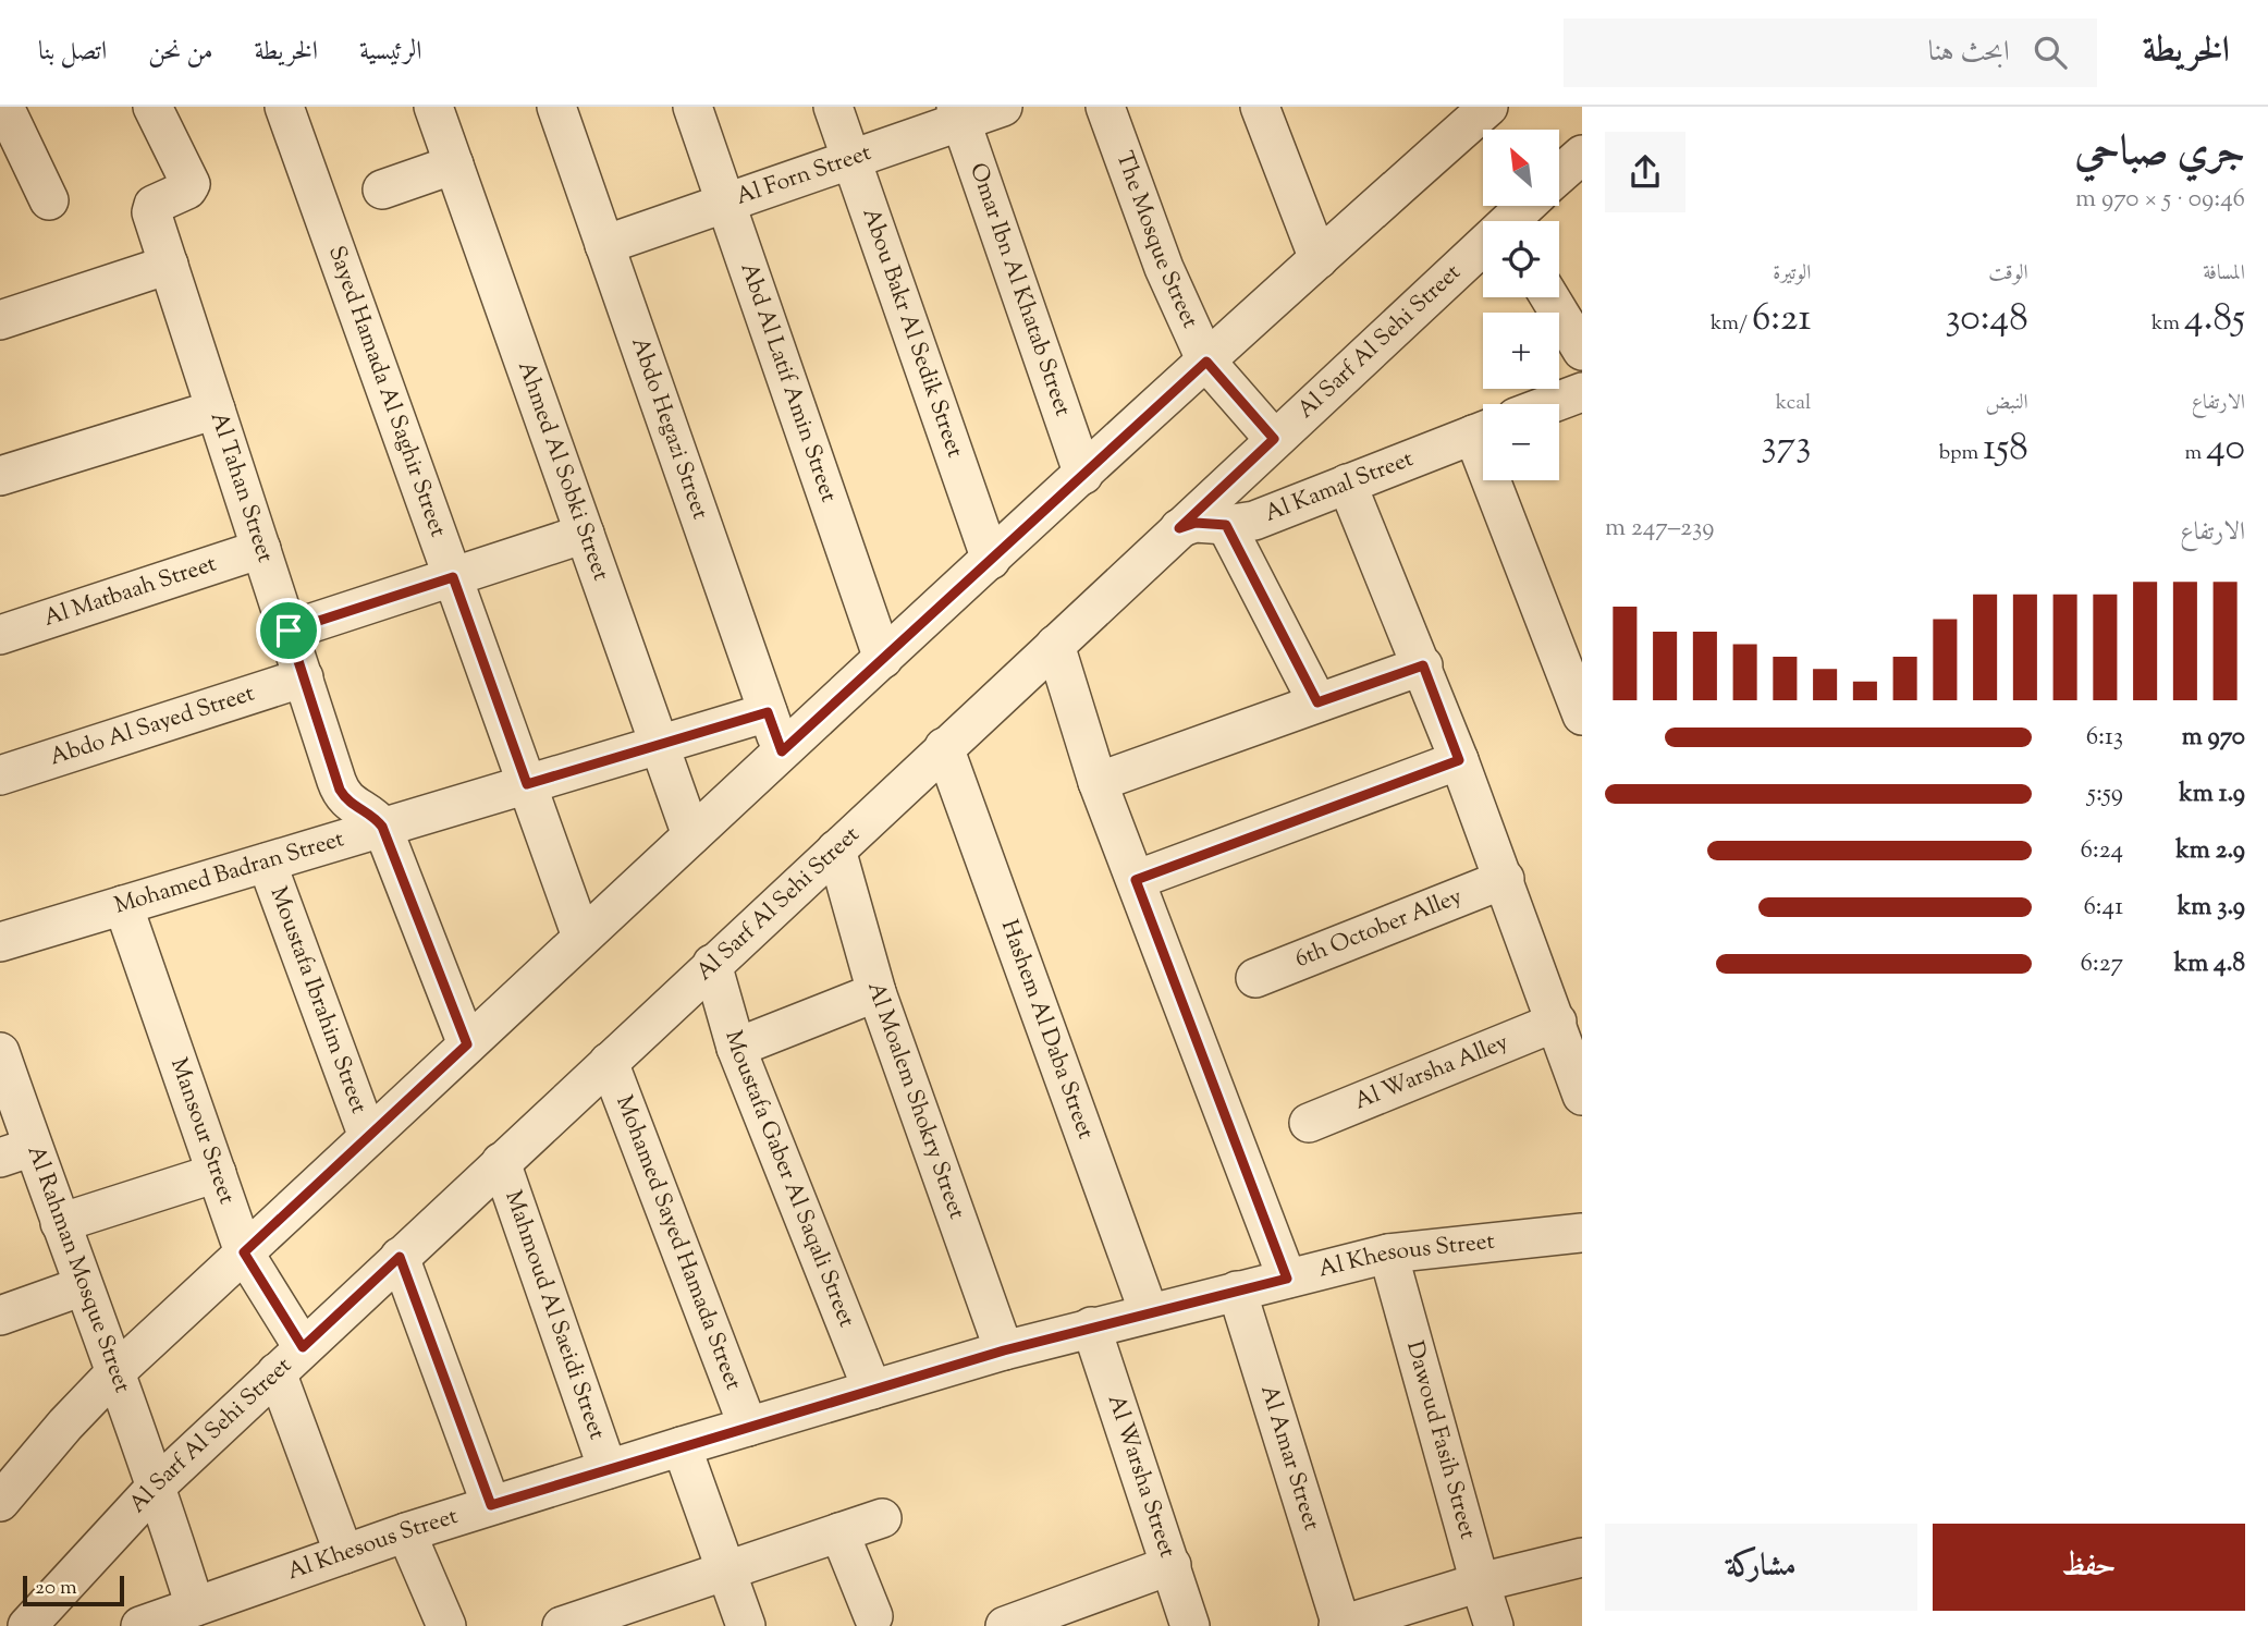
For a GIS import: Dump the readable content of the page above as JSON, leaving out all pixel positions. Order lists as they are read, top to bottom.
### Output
{
  "streets": {
    "street": [
      "Al Forn Street",
      "The Mosque Street",
      "Omar Ibn Al Khatab Street",
      "Abou Bakr Al Sedik Street",
      "Al Sarf Al Sehi Street",
      "Abd Al Latif Amin Street",
      "Sayed Hamada Al Saghir Street",
      "Abdo Hegazi Street",
      "Ahmed Al Sobki Street",
      "Al Tahan Street",
      "Al Kamal Street",
      "Al Matbaah Street",
      "Abdo Al Sayed Street",
      "Mohamed Badran Street",
      "6th October Alley",
      "Moustafa Ibrahim Street",
      "Hashem Al Daba Street",
      "Al Warsha Alley",
      "Al Moalem Shokry Street",
      "Mansour Street",
      "Moustafa Gaber Al Saqali Street",
      "Mohamed Sayed Hamada Street",
      "Al Khesous Street",
      "Al Rahman Mosque Street",
      "Mahmoud Al Saeidi Street",
      "Dawoud Fasih Street",
      "Al Amar Street",
      "Al Warsha Street"
    ]
  },
  "crossings": [
    ["Al Forn Street", "Omar Ibn Al Khatab Street"],
    ["Al Forn Street", "Abou Bakr Al Sedik Street"],
    ["Al Forn Street", "Abd Al Latif Amin Street"],
    ["Al Forn Street", "Abdo Hegazi Street"],
    ["The Mosque Street", "Al Sarf Al Sehi Street"],
    ["Al Sarf Al Sehi Street", "Al Kamal Street"],
    ["Al Sarf Al Sehi Street", "Hashem Al Daba Street"],
    ["Al Sarf Al Sehi Street", "Al Moalem Shokry Street"],
    ["Al Sarf Al Sehi Street", "Mansour Street"],
    ["Al Sarf Al Sehi Street", "Moustafa Gaber Al Saqali Street"],
    ["Al Sarf Al Sehi Street", "Mohamed Sayed Hamada Street"],
    ["Al Sarf Al Sehi Street", "Al Rahman Mosque Street"],
    ["Al Sarf Al Sehi Street", "Mahmoud Al Saeidi Street"],
    ["Sayed Hamada Al Saghir Street", "Mohamed Badran Street"],
    ["Abdo Hegazi Street", "Mohamed Badran Street"],
    ["Ahmed Al Sobki Street", "Mohamed Badran Street"],
    ["Al Tahan Street", "Al Matbaah Street"],
    ["Al Tahan Street", "Abdo Al Sayed Street"],
    ["Al Tahan Street", "Mohamed Badran Street"],
    ["Mohamed Badran Street", "Moustafa Ibrahim Street"],
    ["Mohamed Badran Street", "Mansour Street"],
    ["Hashem Al Daba Street", "Al Khesous Street"],
    ["Al Moalem Shokry Street", "Al Khesous Street"],
    ["Mansour Street", "Al Khesous Street"],
    ["Moustafa Gaber Al Saqali Street", "Al Khesous Street"],
    ["Mohamed Sayed Hamada Street", "Al Khesous Street"],
    ["Al Khesous Street", "Al Rahman Mosque Street"],
    ["Al Khesous Street", "Mahmoud Al Saeidi Street"],
    ["Al Khesous Street", "Dawoud Fasih Street"],
    ["Al Khesous Street", "Al Amar Street"],
    ["Al Khesous Street", "Al Warsha Street"]
  ],
  "scale_bar": "20 m",
  "north": "top left",
  "page": {
    "header": "الخريطة",
    "search": "ابحث هنا",
    "nav": [
      "الرئيسية",
      "الخريطة",
      "من نحن",
      "اتصل بنا"
    ],
    "heading": ["جري صباحي", "09:46 · 5 × 970 m"],
    "map_buttons": ["+", "−"],
    "stats": [
      ["المسافة", "4.85 km"],
      ["الوقت", "30:48"],
      ["الوتيرة", "6:21 /km"],
      ["الارتفاع", "40 m"],
      ["النبض", "158 bpm"],
      ["kcal", "373"]
    ],
    "chart": ["الارتفاع", "239–247 m"],
    "list": [
      {
        "name": "970 m",
        "note": "6:13"
      },
      {
        "name": "1.9 km",
        "note": "5:59"
      },
      {
        "name": "2.9 km",
        "note": "6:24"
      },
      {
        "name": "3.9 km",
        "note": "6:41"
      },
      {
        "name": "4.8 km",
        "note": "6:27"
      }
    ],
    "buttons": ["حفظ", "مشاركة"],
    "scale": "20 m"
  }
}
